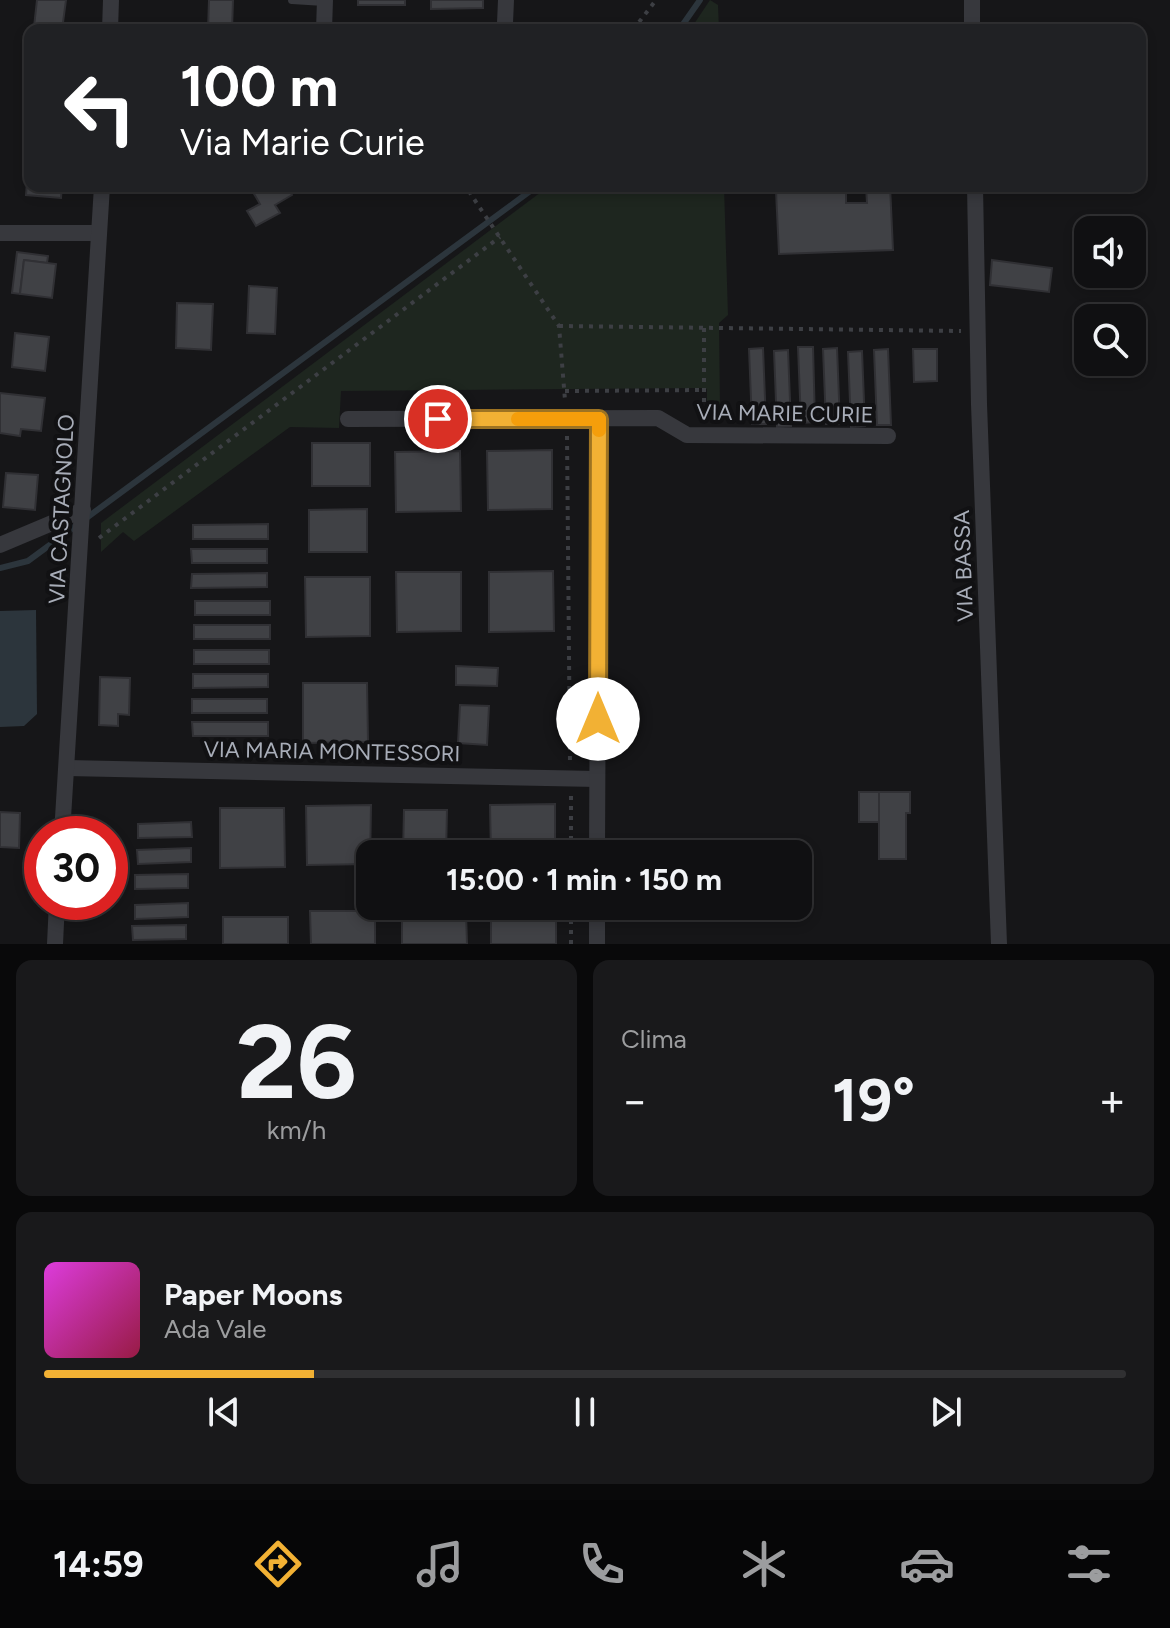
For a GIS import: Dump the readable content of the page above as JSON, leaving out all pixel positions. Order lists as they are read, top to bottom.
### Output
{
  "streets": {
    "street": [
      "VIA MARIE CURIE",
      "VIA CASTAGNOLO",
      "VIA BASSA",
      "VIA MARIA MONTESSORI"
    ]
  },
  "crossings": [
    ["VIA CASTAGNOLO", "VIA MARIA MONTESSORI"]
  ],
  "page": {
    "turn": ["100 m", "Via Marie Curie"],
    "limit": "30",
    "trip": "15:00 · 1 min · 150 m",
    "tile": [
      ["26", "km/h"],
      "Clima"
    ],
    "heat": ["−", "19°", "+"],
    "song": ["Paper Moons", "Ada Vale"],
    "tabs": "14:59"
  }
}
